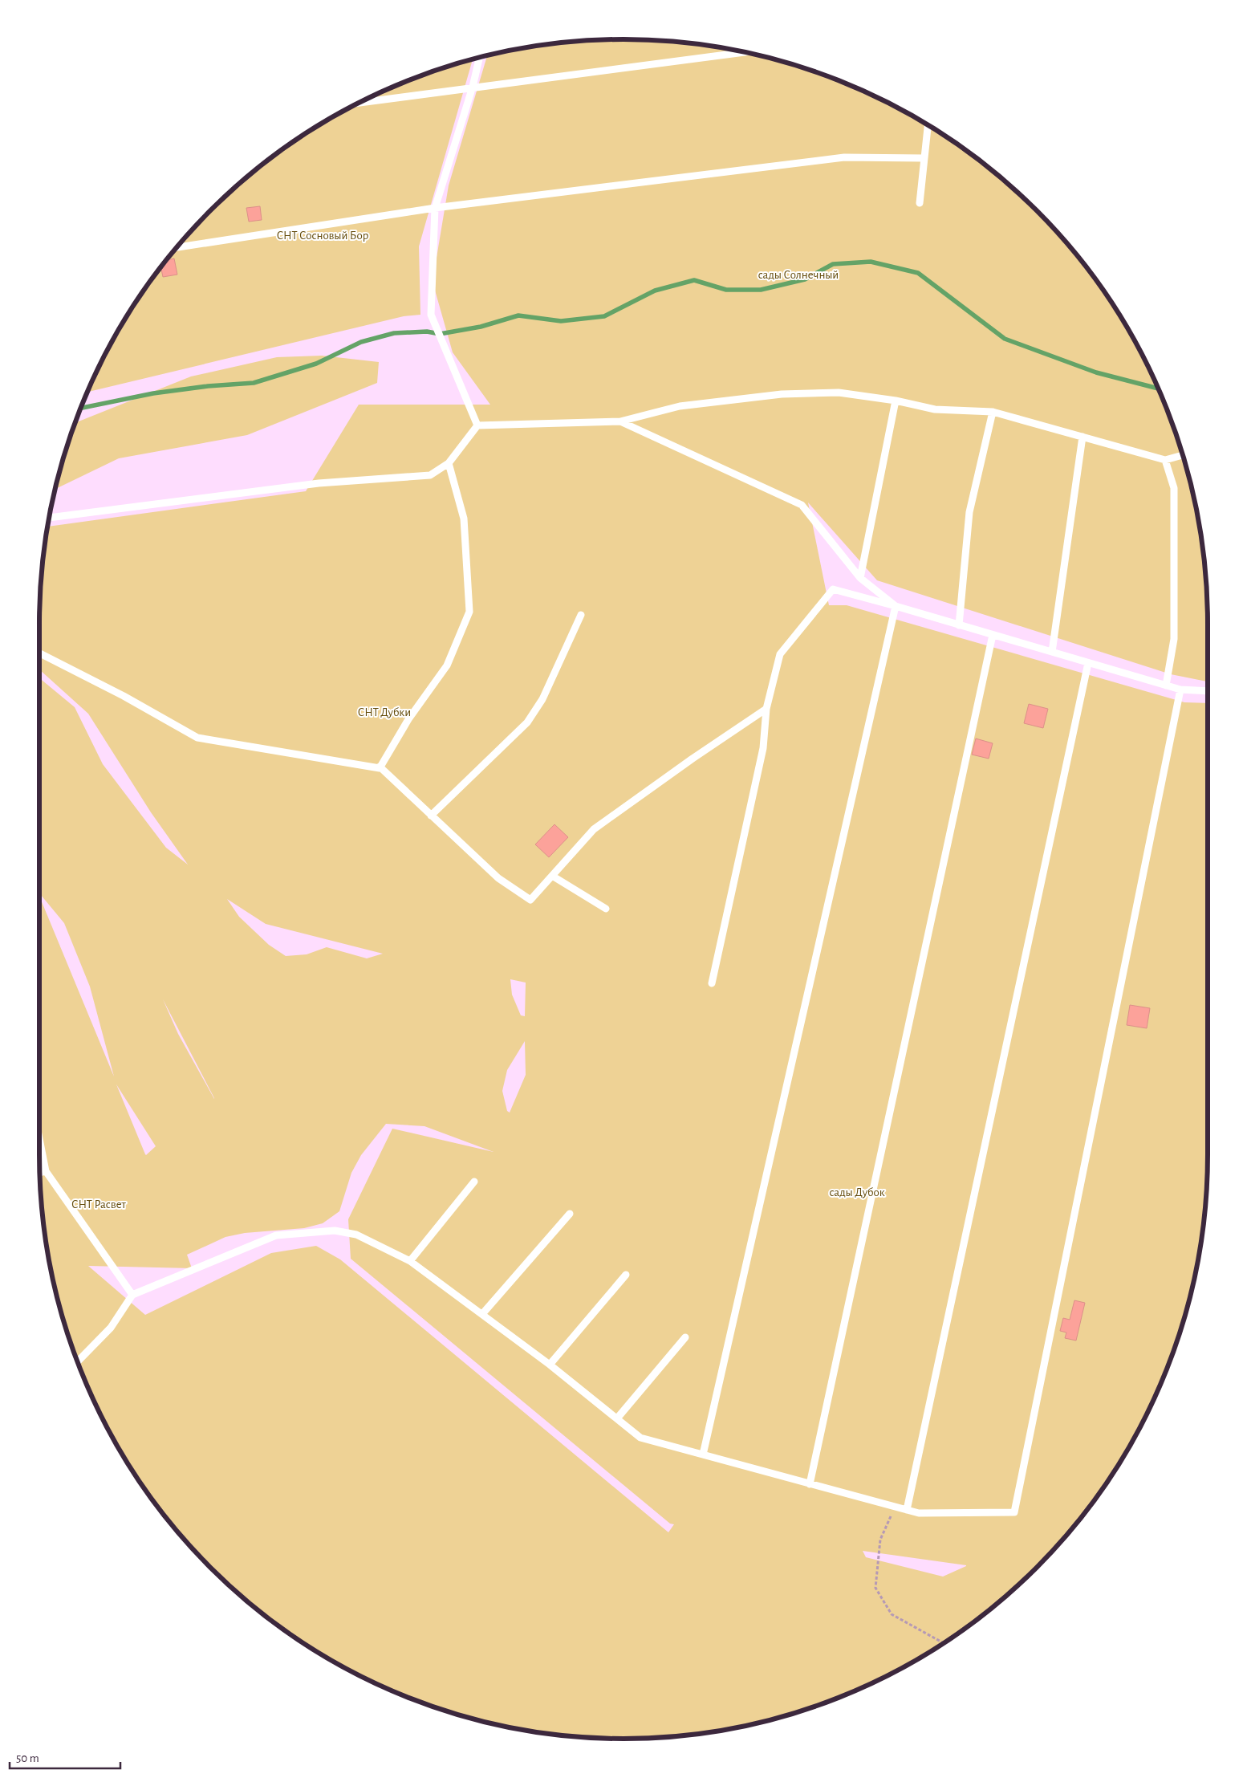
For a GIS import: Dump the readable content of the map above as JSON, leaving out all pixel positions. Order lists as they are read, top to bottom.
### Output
{
  "parks": [
    "СНТ Сосновый Бор",
    "сады Солнечный",
    "СНТ Дубки",
    "сады Дубок",
    "СНТ Расвет"
  ],
  "scale_bar": "50 m"
}
